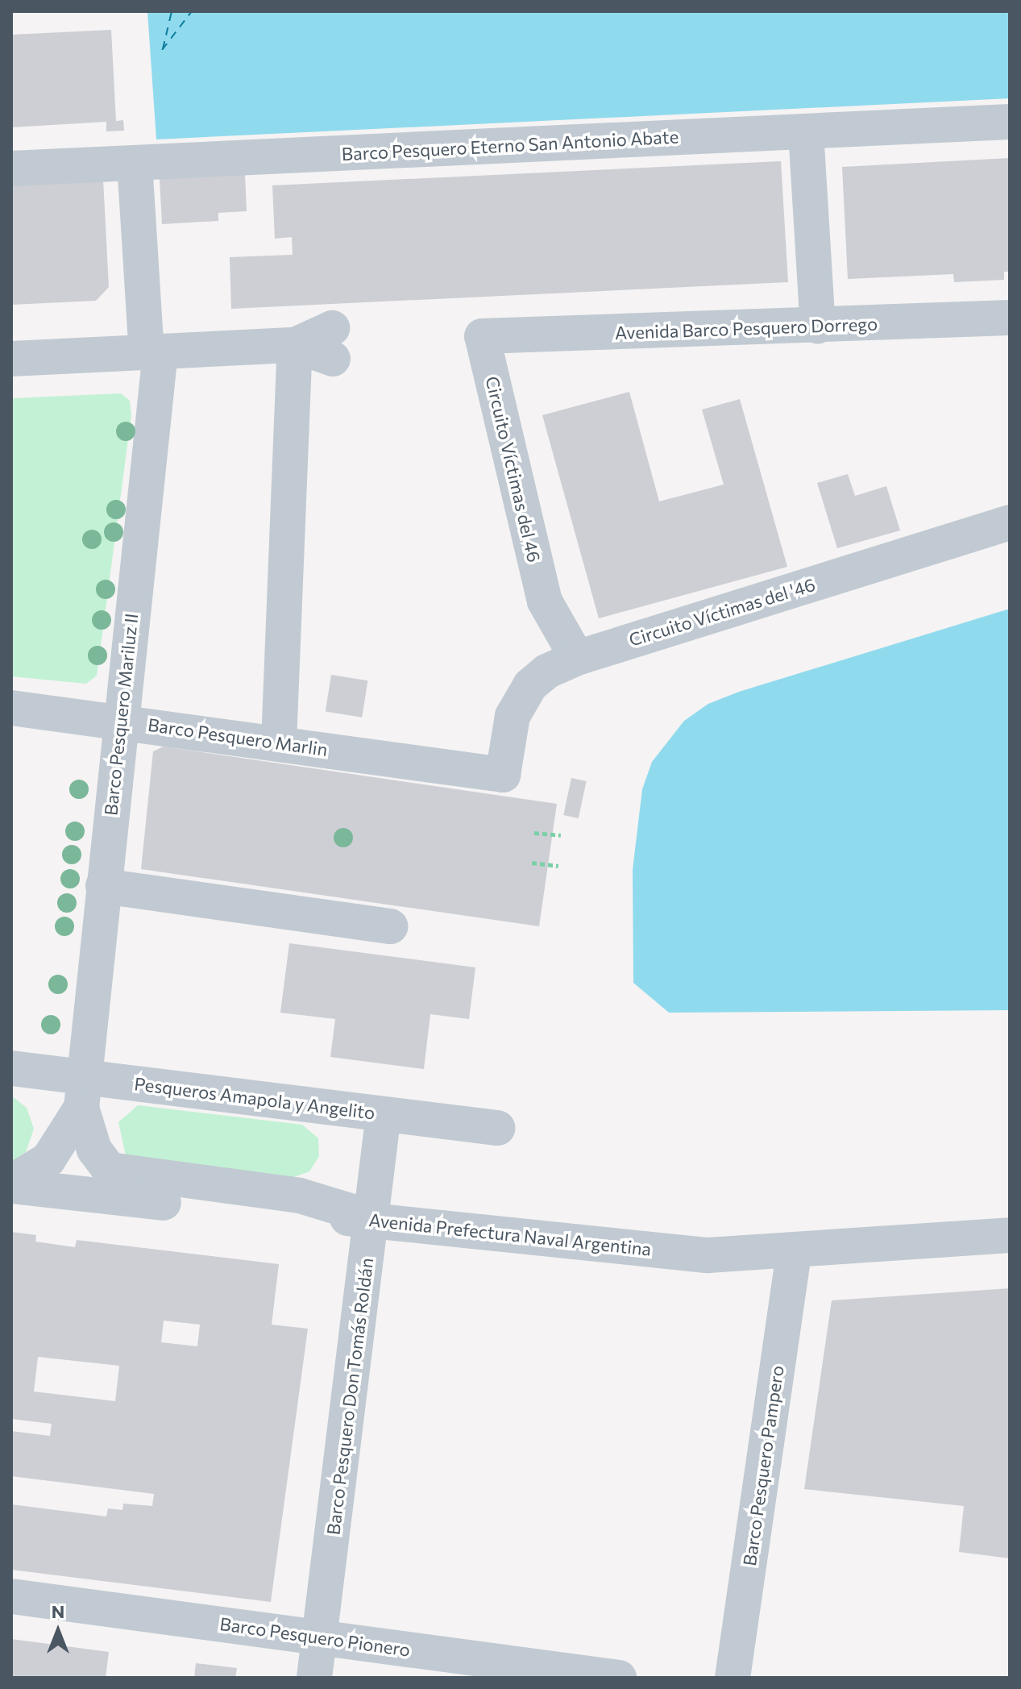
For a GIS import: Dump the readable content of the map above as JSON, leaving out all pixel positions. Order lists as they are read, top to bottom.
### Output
{
  "streets": {
    "street": [
      "Barco Pesquero Eterno San Antonio Abate",
      "Avenida Barco Pesquero Dorrego",
      "Circuito Víctimas del 46",
      "Circuito Víctimas del '46",
      "Barco Pesquero Mariluz II",
      "Barco Pesquero Marlin",
      "Pesqueros Amapola y Angelito",
      "Avenida Prefectura Naval Argentina",
      "Barco Pesquero Don Tomás Roldán",
      "Barco Pesquero Pampero",
      "Barco Pesquero Pionero"
    ]
  },
  "crossings": [
    ["Barco Pesquero Eterno San Antonio Abate", "Barco Pesquero Mariluz II"],
    ["Avenida Barco Pesquero Dorrego", "Circuito Víctimas del 46"],
    ["Circuito Víctimas del 46", "Circuito Víctimas del '46"],
    ["Circuito Víctimas del '46", "Barco Pesquero Marlin"],
    ["Barco Pesquero Mariluz II", "Barco Pesquero Marlin"],
    ["Barco Pesquero Mariluz II", "Pesqueros Amapola y Angelito"],
    ["Pesqueros Amapola y Angelito", "Barco Pesquero Don Tomás Roldán"],
    ["Avenida Prefectura Naval Argentina", "Barco Pesquero Don Tomás Roldán"],
    ["Avenida Prefectura Naval Argentina", "Barco Pesquero Pampero"],
    ["Barco Pesquero Don Tomás Roldán", "Barco Pesquero Pionero"]
  ],
  "north": "top"
}
